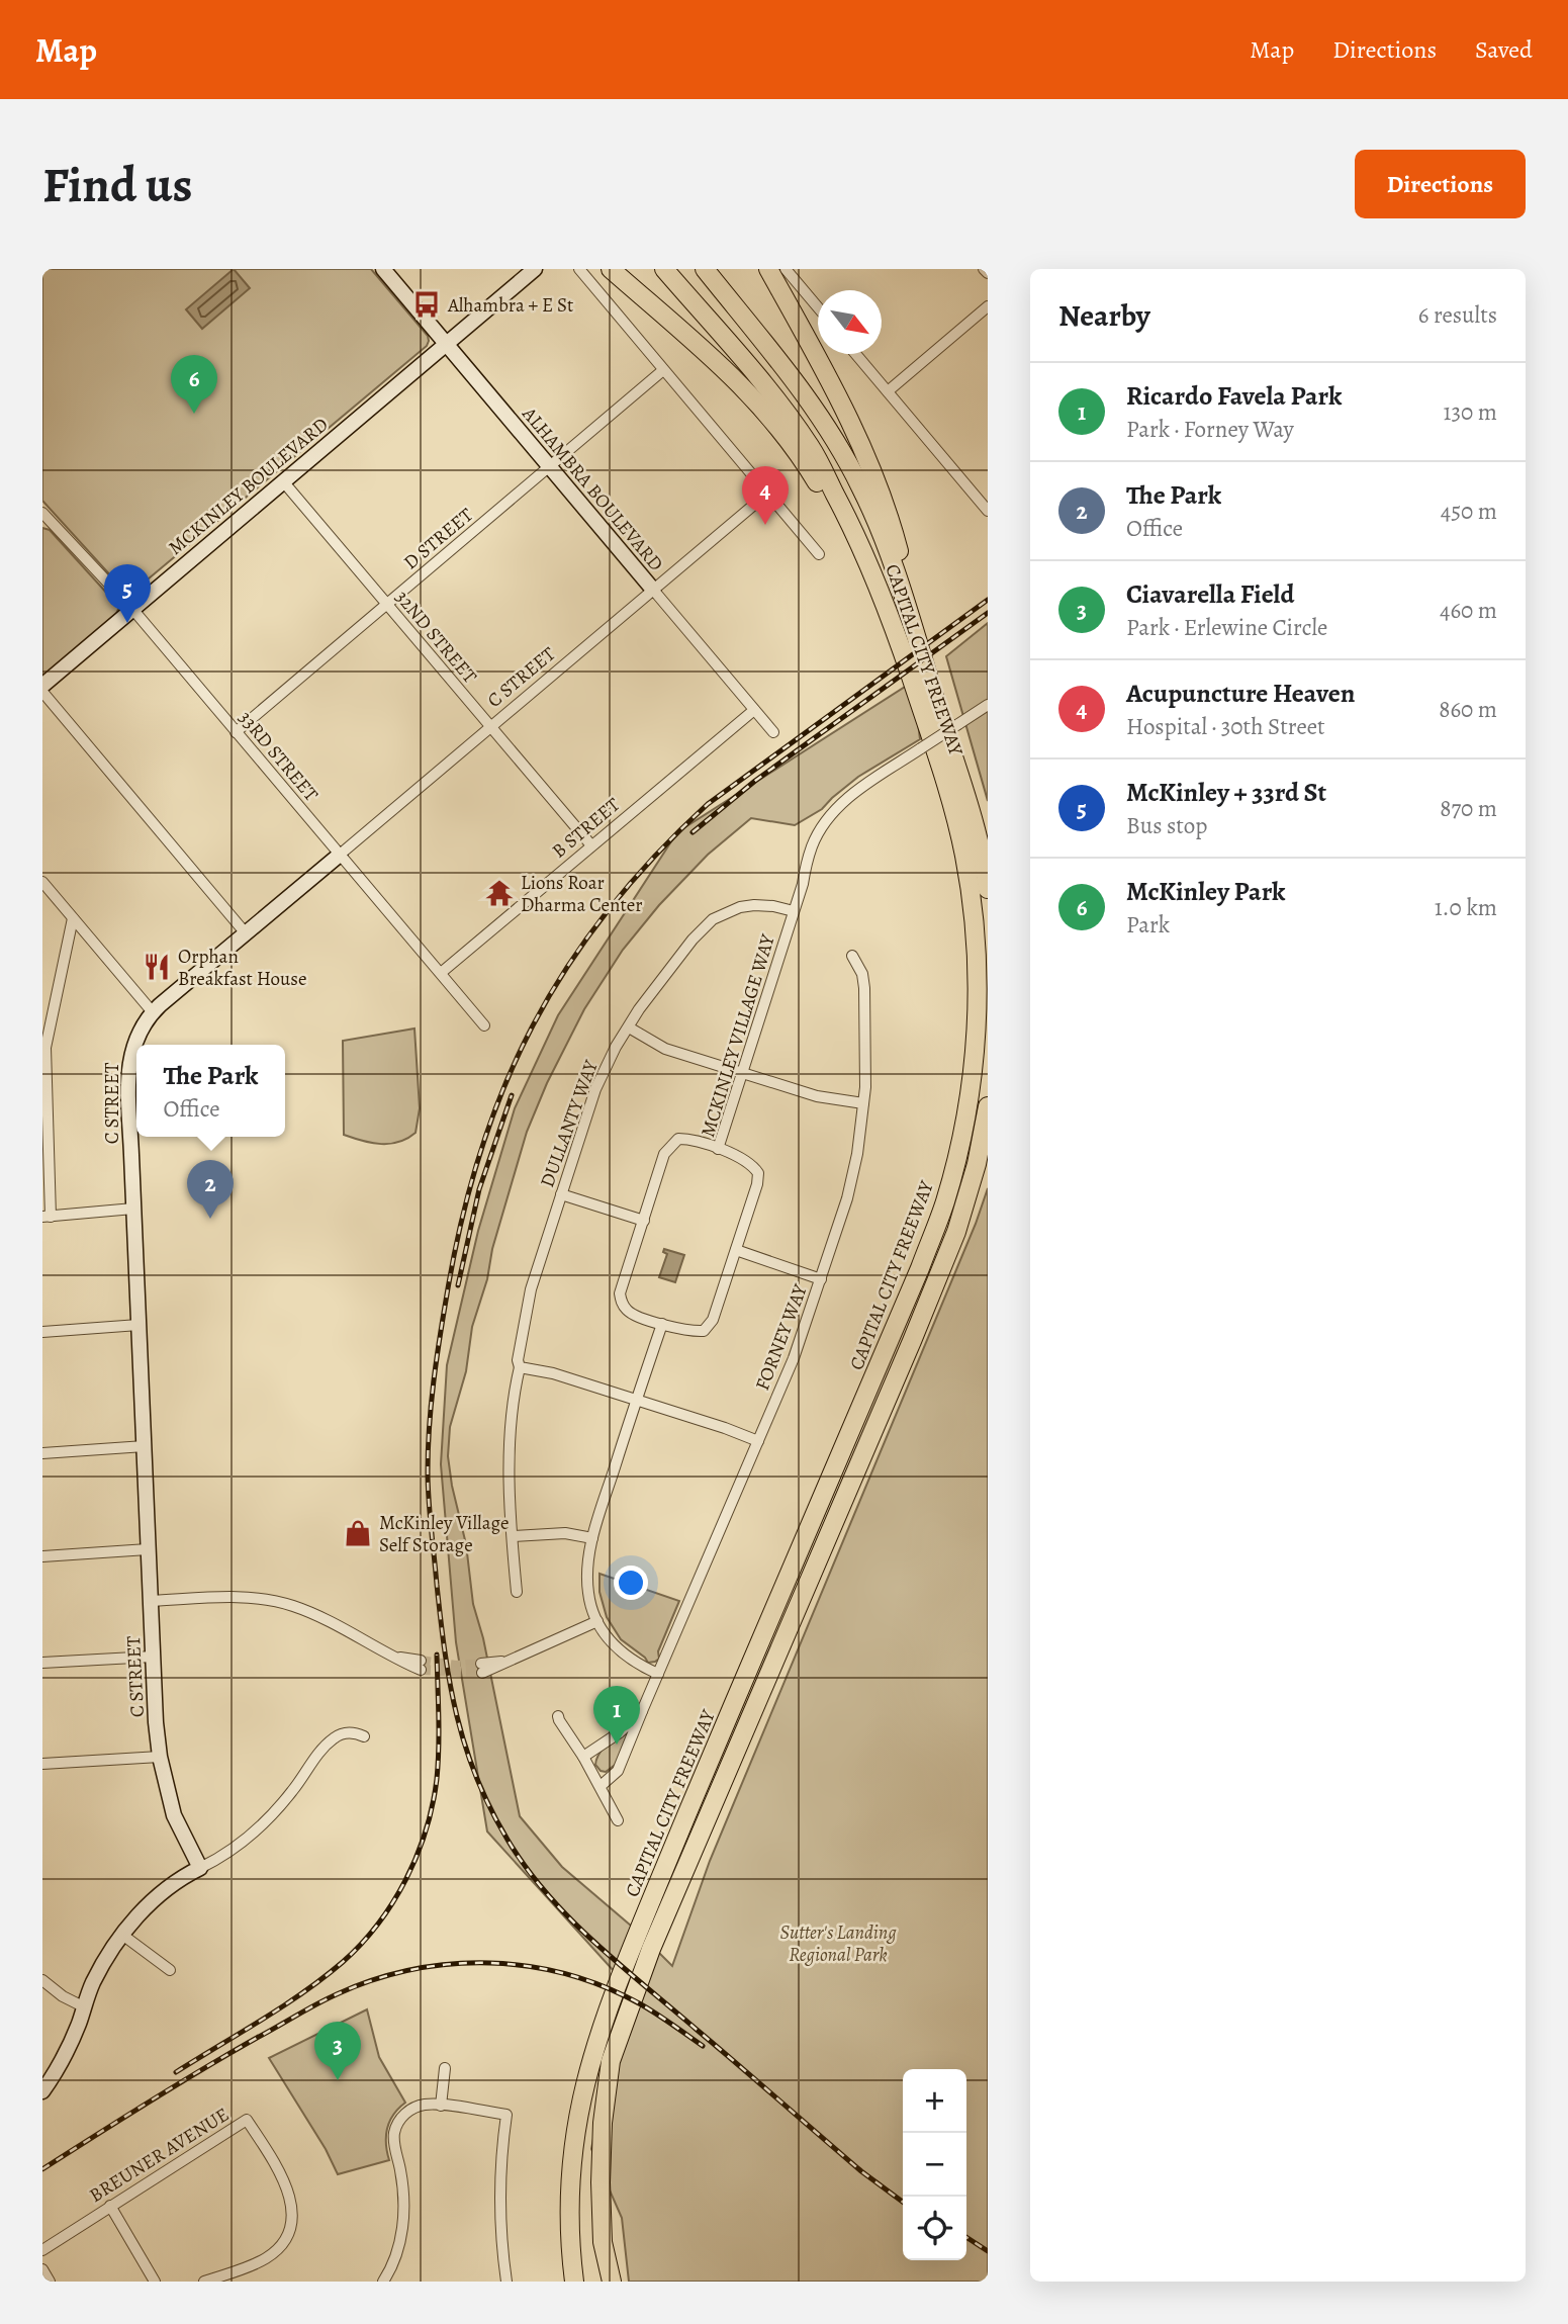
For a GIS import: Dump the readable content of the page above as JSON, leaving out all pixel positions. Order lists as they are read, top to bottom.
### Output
{
  "streets": {
    "highway": ["CAPITAL CITY FREEWAY"],
    "street": [
      "MCKINLEY BOULEVARD",
      "ALHAMBRA BOULEVARD",
      "D STREET",
      "32ND STREET",
      "C STREET",
      "33RD STREET",
      "B STREET",
      "MCKINLEY VILLAGE WAY",
      "DULLANTY WAY",
      "FORNEY WAY",
      "BREUNER AVENUE"
    ]
  },
  "crossings": [
    ["MCKINLEY BOULEVARD", "ALHAMBRA BOULEVARD"],
    ["MCKINLEY BOULEVARD", "32ND STREET"],
    ["MCKINLEY BOULEVARD", "33RD STREET"],
    ["ALHAMBRA BOULEVARD", "D STREET"],
    ["ALHAMBRA BOULEVARD", "C STREET"],
    ["ALHAMBRA BOULEVARD", "B STREET"],
    ["D STREET", "32ND STREET"],
    ["D STREET", "33RD STREET"],
    ["32ND STREET", "C STREET"],
    ["32ND STREET", "B STREET"],
    ["C STREET", "33RD STREET"],
    ["33RD STREET", "B STREET"],
    ["MCKINLEY VILLAGE WAY", "DULLANTY WAY"]
  ],
  "parks": ["Sutter's Landing Regional Park"],
  "places": {
    "bus stop": ["Alhambra + E St"],
    "temple": ["Lions Roar Dharma Center"],
    "restaurant": ["Orphan Breakfast House"],
    "shop": ["McKinley Village Self Storage"]
  },
  "north": "bottom right",
  "page": {
    "header": "Map",
    "nav": ["Map", "Directions", "Saved"],
    "buttons": "Directions",
    "title": "Find us",
    "heading": ["Nearby", "6 results"],
    "pins": [
      "6",
      "4",
      "5",
      "2",
      "1",
      "3"
    ],
    "list": [
      {
        "mark": "1",
        "name": "Ricardo Favela Park",
        "note": "Park · Forney Way",
        "value": "130 m"
      },
      {
        "mark": "2",
        "name": "The Park",
        "note": "Office",
        "value": "450 m"
      },
      {
        "mark": "3",
        "name": "Ciavarella Field",
        "note": "Park · Erlewine Circle",
        "value": "460 m"
      },
      {
        "mark": "4",
        "name": "Acupuncture Heaven",
        "note": "Hospital · 30th Street",
        "value": "860 m"
      },
      {
        "mark": "5",
        "name": "McKinley + 33rd St",
        "note": "Bus stop",
        "value": "870 m"
      },
      {
        "mark": "6",
        "name": "McKinley Park",
        "note": "Park",
        "value": "1.0 km"
      }
    ],
    "popup": ["The Park", "Office"],
    "map_buttons": ["+", "−"]
  }
}
